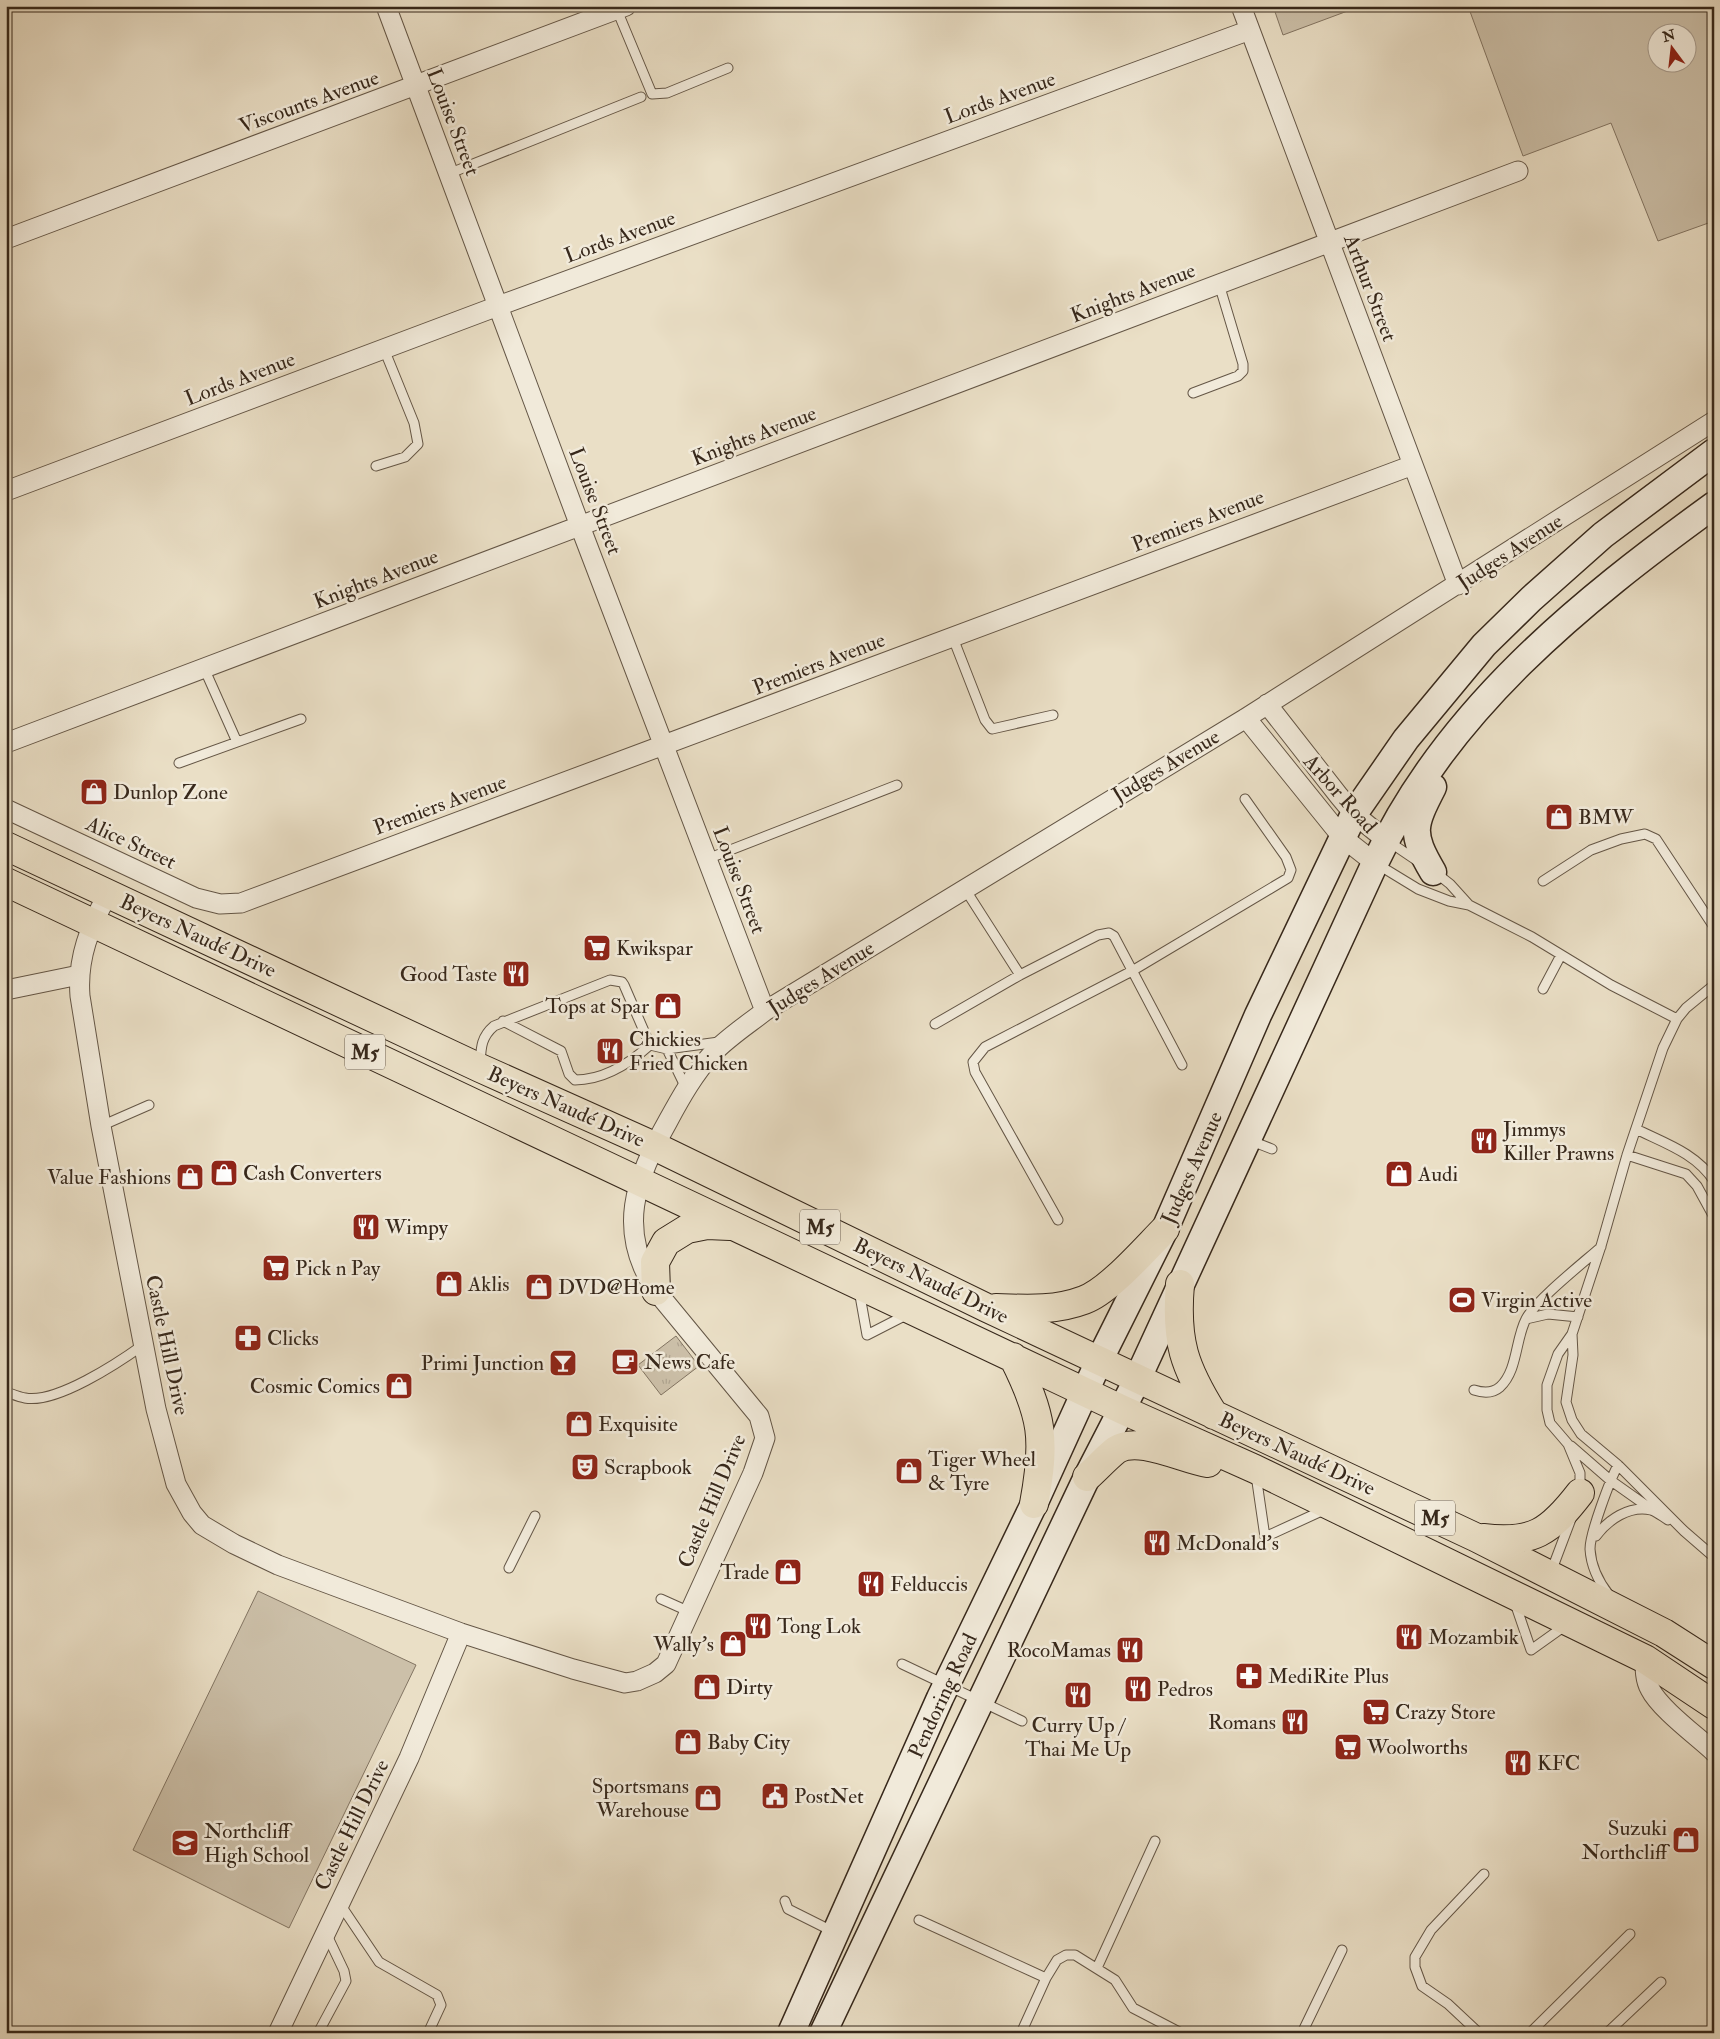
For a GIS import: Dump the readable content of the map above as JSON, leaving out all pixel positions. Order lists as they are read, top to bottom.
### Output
{
  "streets": {
    "main road": [
      "Judges Avenue",
      "Beyers Naudé Drive",
      "M5",
      "Pendoring Road"
    ],
    "street": [
      "Lords Avenue",
      "Viscounts Avenue",
      "Louise Street",
      "Arthur Street",
      "Knights Avenue",
      "Premiers Avenue",
      "Arbor Road",
      "Alice Street",
      "Castle Hill Drive"
    ]
  },
  "crossings": [
    ["Lords Avenue", "Louise Street"],
    ["Lords Avenue", "Arthur Street"],
    ["Viscounts Avenue", "Louise Street"],
    ["Louise Street", "Knights Avenue"],
    ["Louise Street", "Premiers Avenue"],
    ["Louise Street", "Judges Avenue"],
    ["Arthur Street", "Knights Avenue"],
    ["Arthur Street", "Premiers Avenue"],
    ["Arthur Street", "Judges Avenue"],
    ["Premiers Avenue", "Alice Street"],
    ["Judges Avenue", "Arbor Road"],
    ["Judges Avenue", "Beyers Naudé Drive"],
    ["Judges Avenue", "Castle Hill Drive"],
    ["Judges Avenue", "Pendoring Road"],
    ["Beyers Naudé Drive", "Castle Hill Drive"],
    ["Beyers Naudé Drive", "Pendoring Road"]
  ],
  "places": {
    "shop": [
      "Dunlop Zone",
      "BMW",
      "Tops at Spar",
      "Cash Converters",
      "Audi",
      "Value Fashions",
      "Aklis",
      "DVD@Home",
      "Cosmic Comics",
      "Exquisite",
      "Tiger Wheel & Tyre",
      "Trade",
      "Wally's",
      "Dirty",
      "Baby City",
      "Sportsmans Warehouse",
      "Suzuki Northcliff"
    ],
    "supermarket": [
      "Kwikspar",
      "Pick n Pay",
      "Crazy Store",
      "Woolworths"
    ],
    "restaurant": [
      "Good Taste",
      "Chickies Fried Chicken",
      "Jimmys Killer Prawns",
      "Wimpy",
      "McDonald's",
      "Felduccis",
      "Tong Lok",
      "Mozambik",
      "RocoMamas",
      "Pedros",
      "Curry Up / Thai Me Up",
      "Romans",
      "KFC"
    ],
    "sports": ["Virgin Active"],
    "pharmacy": ["Clicks", "MediRite Plus"],
    "cafe": ["News Cafe"],
    "bar": ["Primi Junction"],
    "theatre": ["Scrapbook"],
    "public building": ["PostNet"],
    "school or university": ["Northcliff High School"]
  },
  "north": "top"
}
